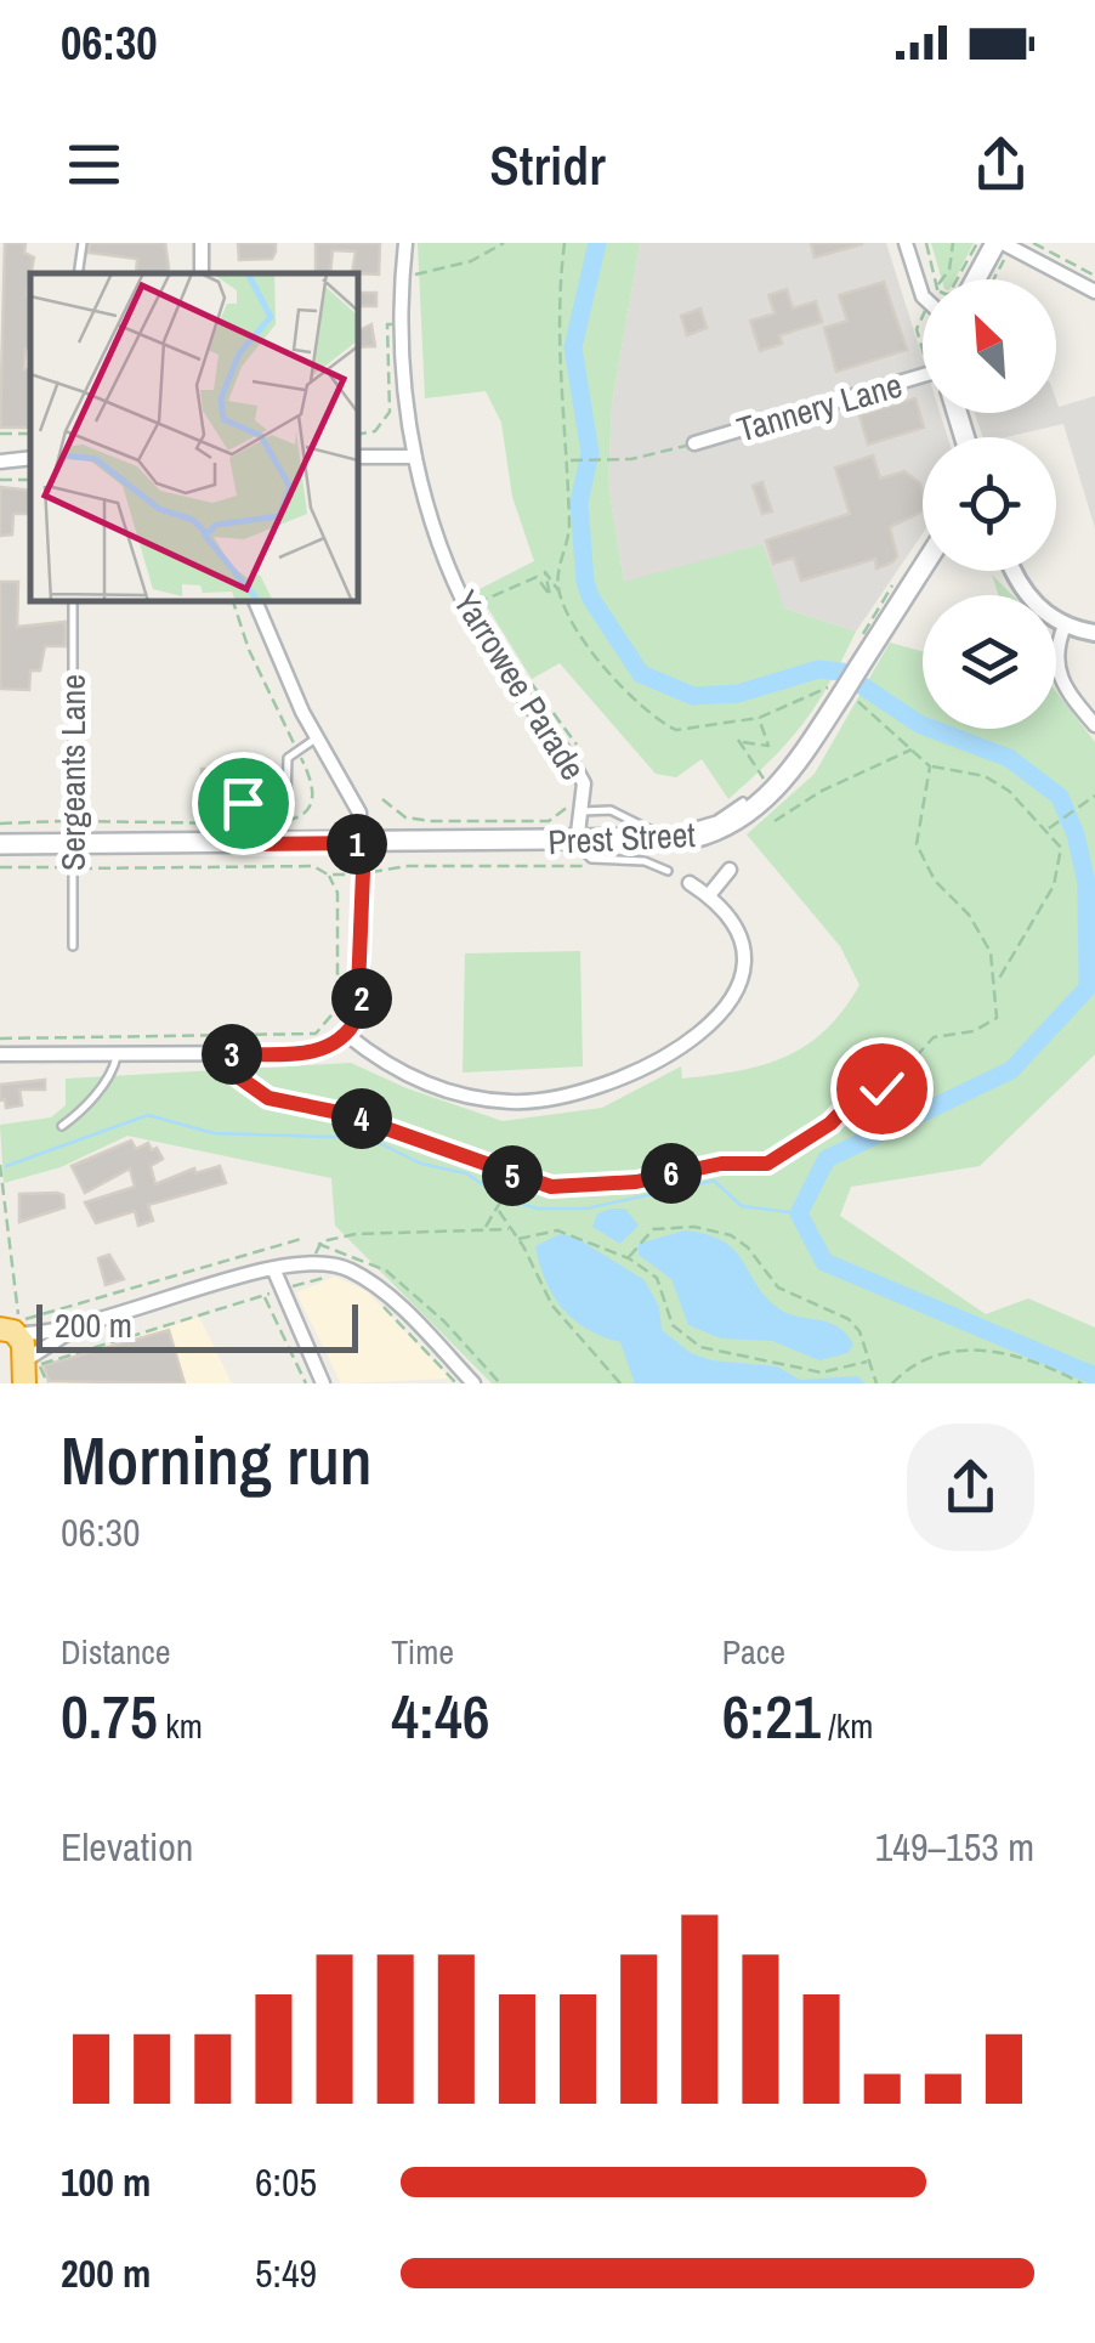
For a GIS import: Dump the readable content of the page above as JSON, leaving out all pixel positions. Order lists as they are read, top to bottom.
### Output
{
  "streets": {
    "main road": ["Prest Street"],
    "street": ["Tannery Lane", "Yarrowee Parade"],
    "lane": ["Sergeants Lane"]
  },
  "crossings": [
    ["Yarrowee Parade", "Prest Street"],
    ["Sergeants Lane", "Prest Street"]
  ],
  "scale_bar": "200 m",
  "north": "top left",
  "page": {
    "status": "06:30",
    "header": "Stridr",
    "pins": [
      "1",
      "2",
      "3",
      "4",
      "6",
      "5"
    ],
    "scale": "200 m",
    "heading": ["Morning run", "06:30"],
    "stats": [
      ["Distance", "0.75 km"],
      ["Time", "4:46"],
      ["Pace", "6:21 /km"]
    ],
    "chart": ["Elevation", "149–153 m"],
    "list": [
      {
        "name": "100 m",
        "note": "6:05"
      },
      {
        "name": "200 m",
        "note": "5:49"
      }
    ]
  }
}
